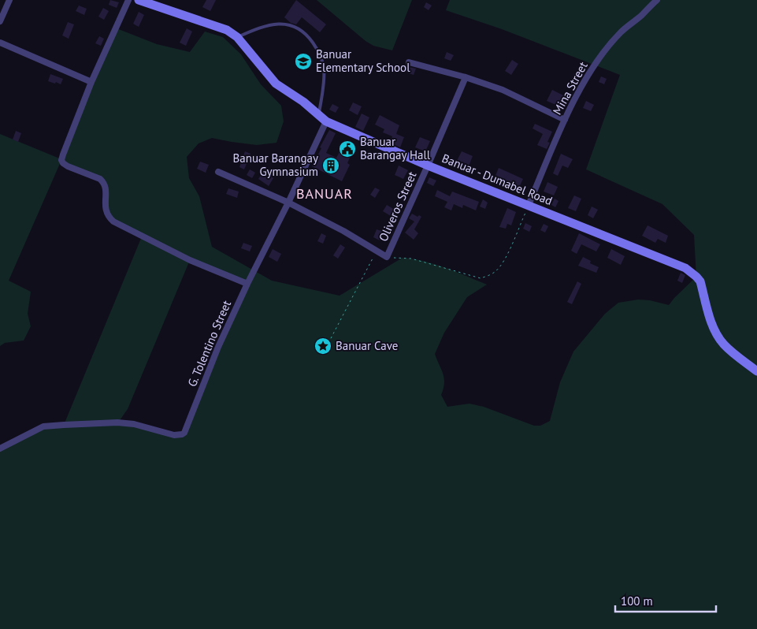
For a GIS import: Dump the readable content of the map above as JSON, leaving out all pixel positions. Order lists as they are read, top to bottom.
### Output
{
  "streets": {
    "street": [
      "Mina Street",
      "Banuar - Dumabel Road",
      "Oliveros Street",
      "G. Tolentino Street"
    ]
  },
  "crossings": [
    ["Mina Street", "Banuar - Dumabel Road"],
    ["Banuar - Dumabel Road", "Oliveros Street"],
    ["Banuar - Dumabel Road", "G. Tolentino Street"]
  ],
  "districts": ["BANUAR"],
  "places": {
    "school or university": ["Banuar Elementary School"],
    "public building": ["Banuar Barangay Hall"],
    "building": ["Banuar Barangay Gymnasium"],
    "place": ["Banuar Cave"]
  },
  "scale_bar": "100 m"
}
